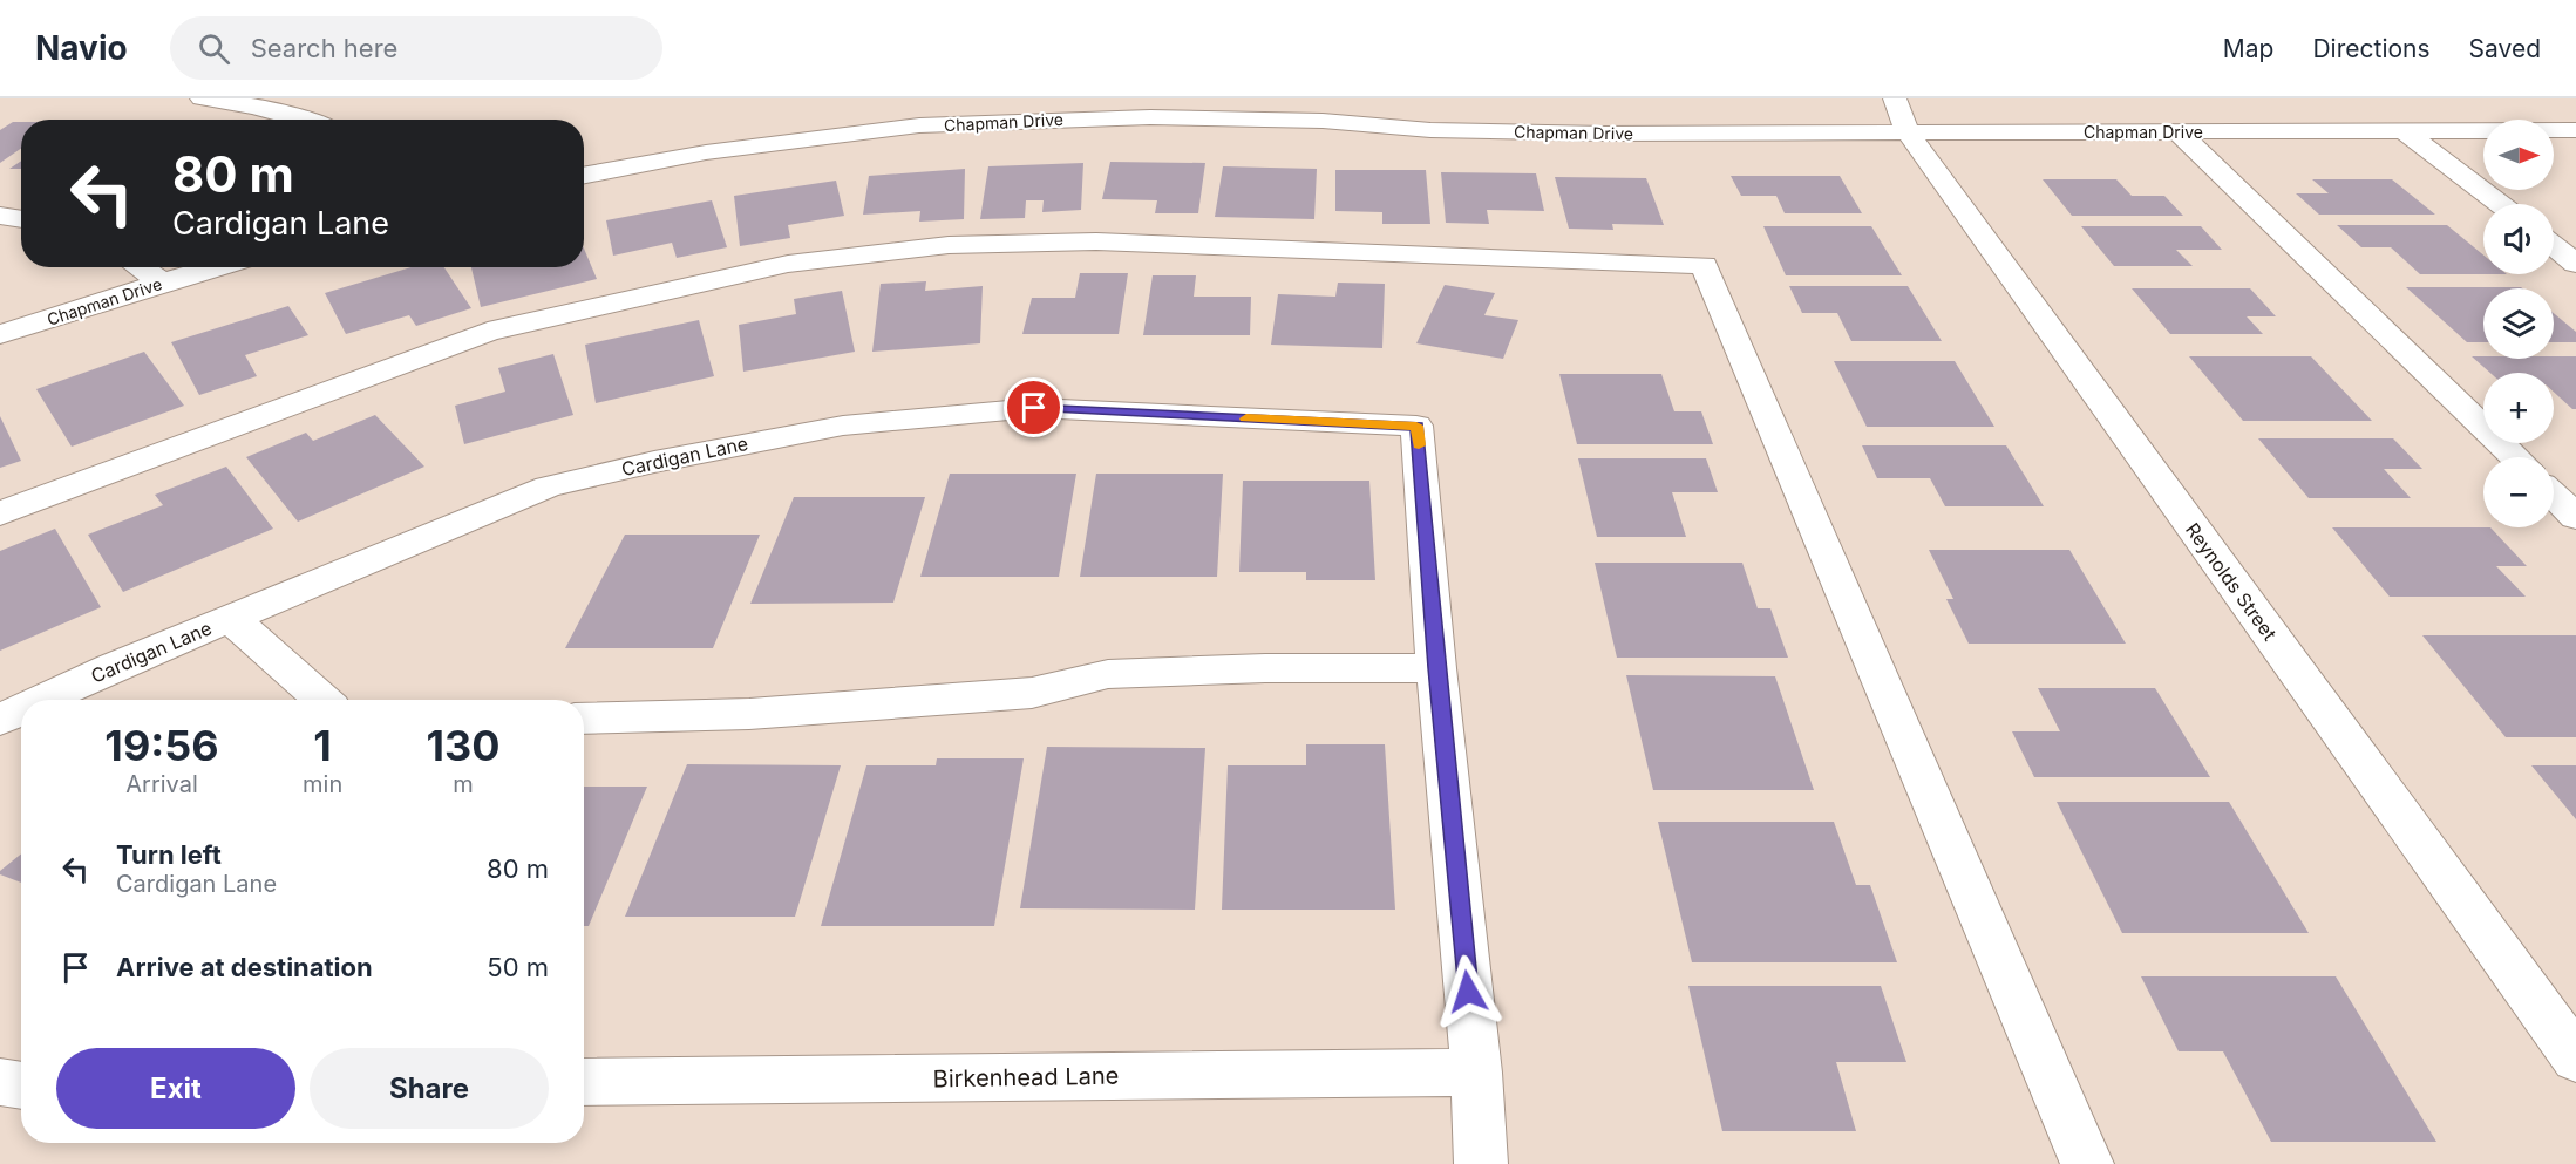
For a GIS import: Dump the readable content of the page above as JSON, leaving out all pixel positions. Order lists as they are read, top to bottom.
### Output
{
  "streets": {
    "street": [
      "Chapman Drive",
      "Cardigan Lane",
      "Reynolds Street",
      "Birkenhead Lane"
    ]
  },
  "crossings": [
    ["Chapman Drive", "Reynolds Street"]
  ],
  "north": "right",
  "page": {
    "header": "Navio",
    "search": "Search here",
    "nav": ["Map", "Directions", "Saved"],
    "map_buttons": ["+", "−"],
    "turn": ["80 m", "Cardigan Lane"],
    "eta": [
      "19:56",
      "Arrival",
      "1",
      "min",
      "130",
      "m"
    ],
    "list": [
      {
        "name": "Turn left",
        "note": "Cardigan Lane",
        "value": "80 m"
      },
      {
        "name": "Arrive at destination",
        "value": "50 m"
      }
    ],
    "buttons": ["Exit", "Share"]
  }
}
